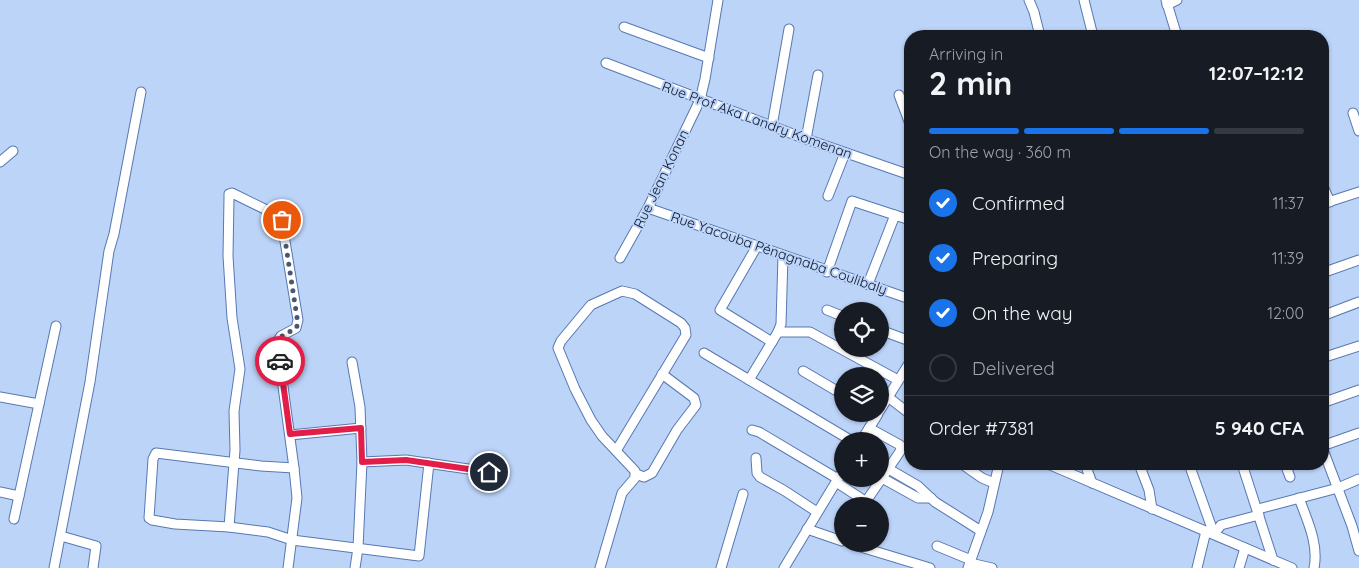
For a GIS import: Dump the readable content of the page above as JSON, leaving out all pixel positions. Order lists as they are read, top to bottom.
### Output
{
  "streets": {
    "street": ["Rue Prof Aka Landry Komenan", "Rue Jean Konan", "Rue Yacouba Pénagnaba Coulibaly"]
  },
  "crossings": [
    ["Rue Prof Aka Landry Komenan", "Rue Jean Konan"],
    ["Rue Jean Konan", "Rue Yacouba Pénagnaba Coulibaly"]
  ],
  "page": {
    "heading": ["2 min", "Arriving in", "12:07–12:12"],
    "panel": ["Order #7381", "5 940 CFA"],
    "bar": "On the way · 360 m",
    "list": [
      ["Confirmed", "11:37"],
      ["Preparing", "11:39"],
      ["On the way", "12:00"],
      "Delivered"
    ],
    "map_buttons": ["+", "−"]
  }
}
